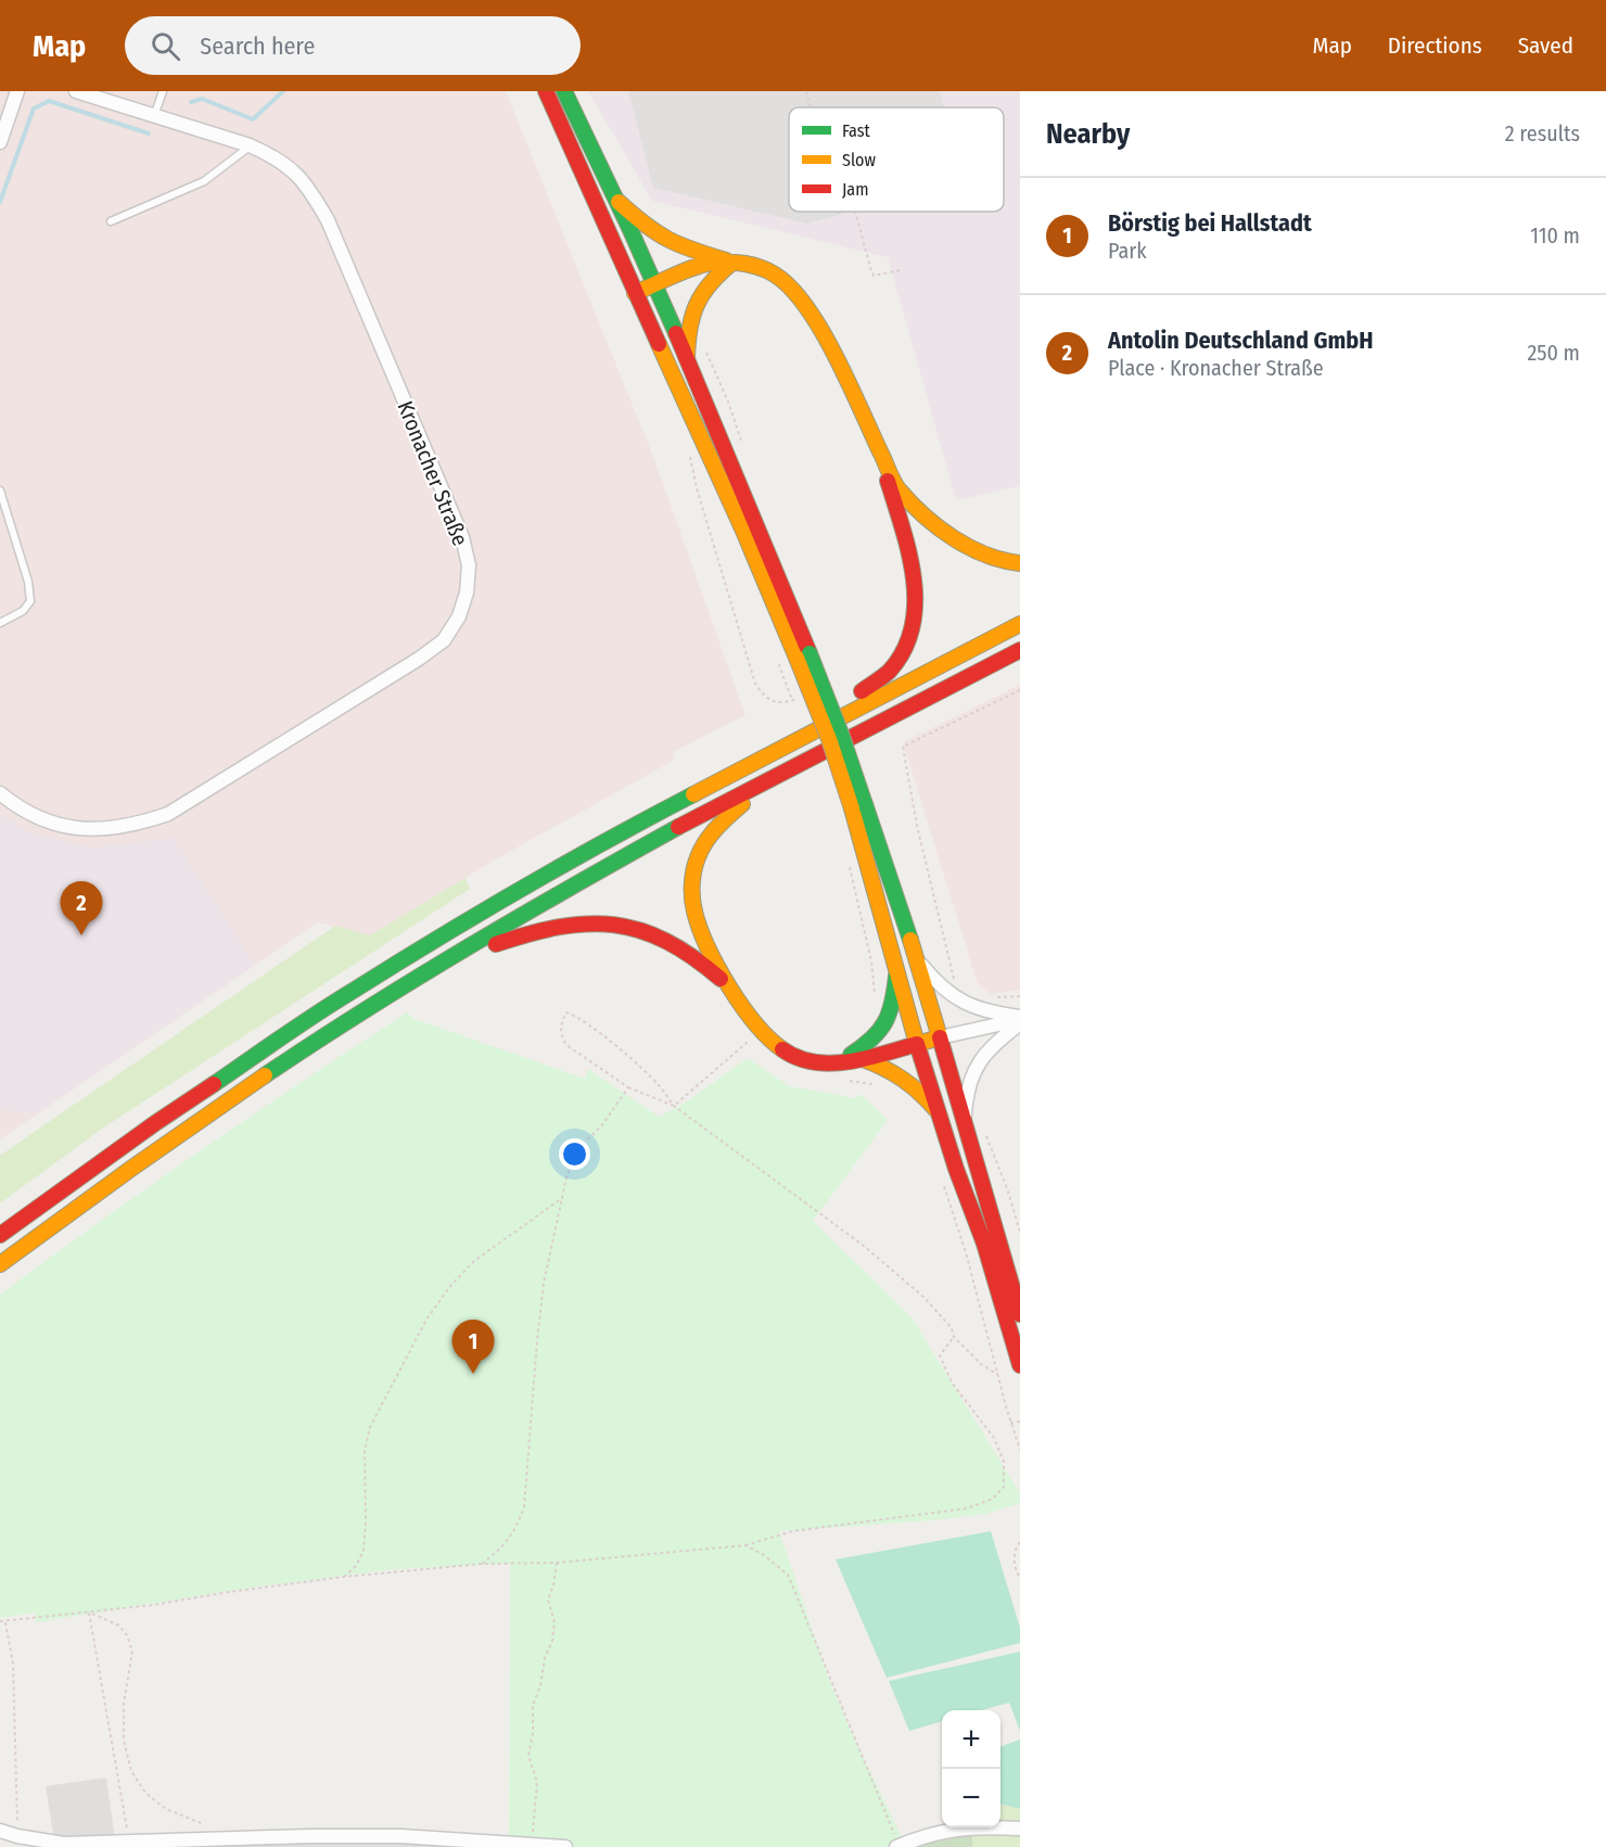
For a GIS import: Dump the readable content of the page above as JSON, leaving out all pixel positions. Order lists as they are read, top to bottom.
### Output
{
  "streets": {
    "street": ["Kronacher Straße"]
  },
  "legend": ["Fast", "Slow", "Jam"],
  "page": {
    "header": "Map",
    "search": "Search here",
    "nav": ["Map", "Directions", "Saved"],
    "heading": ["Nearby", "2 results"],
    "list": [
      {
        "mark": "1",
        "name": "Börstig bei Hallstadt",
        "note": "Park",
        "value": "110 m"
      },
      {
        "mark": "2",
        "name": "Antolin Deutschland GmbH",
        "note": "Place · Kronacher Straße",
        "value": "250 m"
      }
    ],
    "pins": ["2", "1"],
    "map_buttons": ["+", "−"]
  }
}
